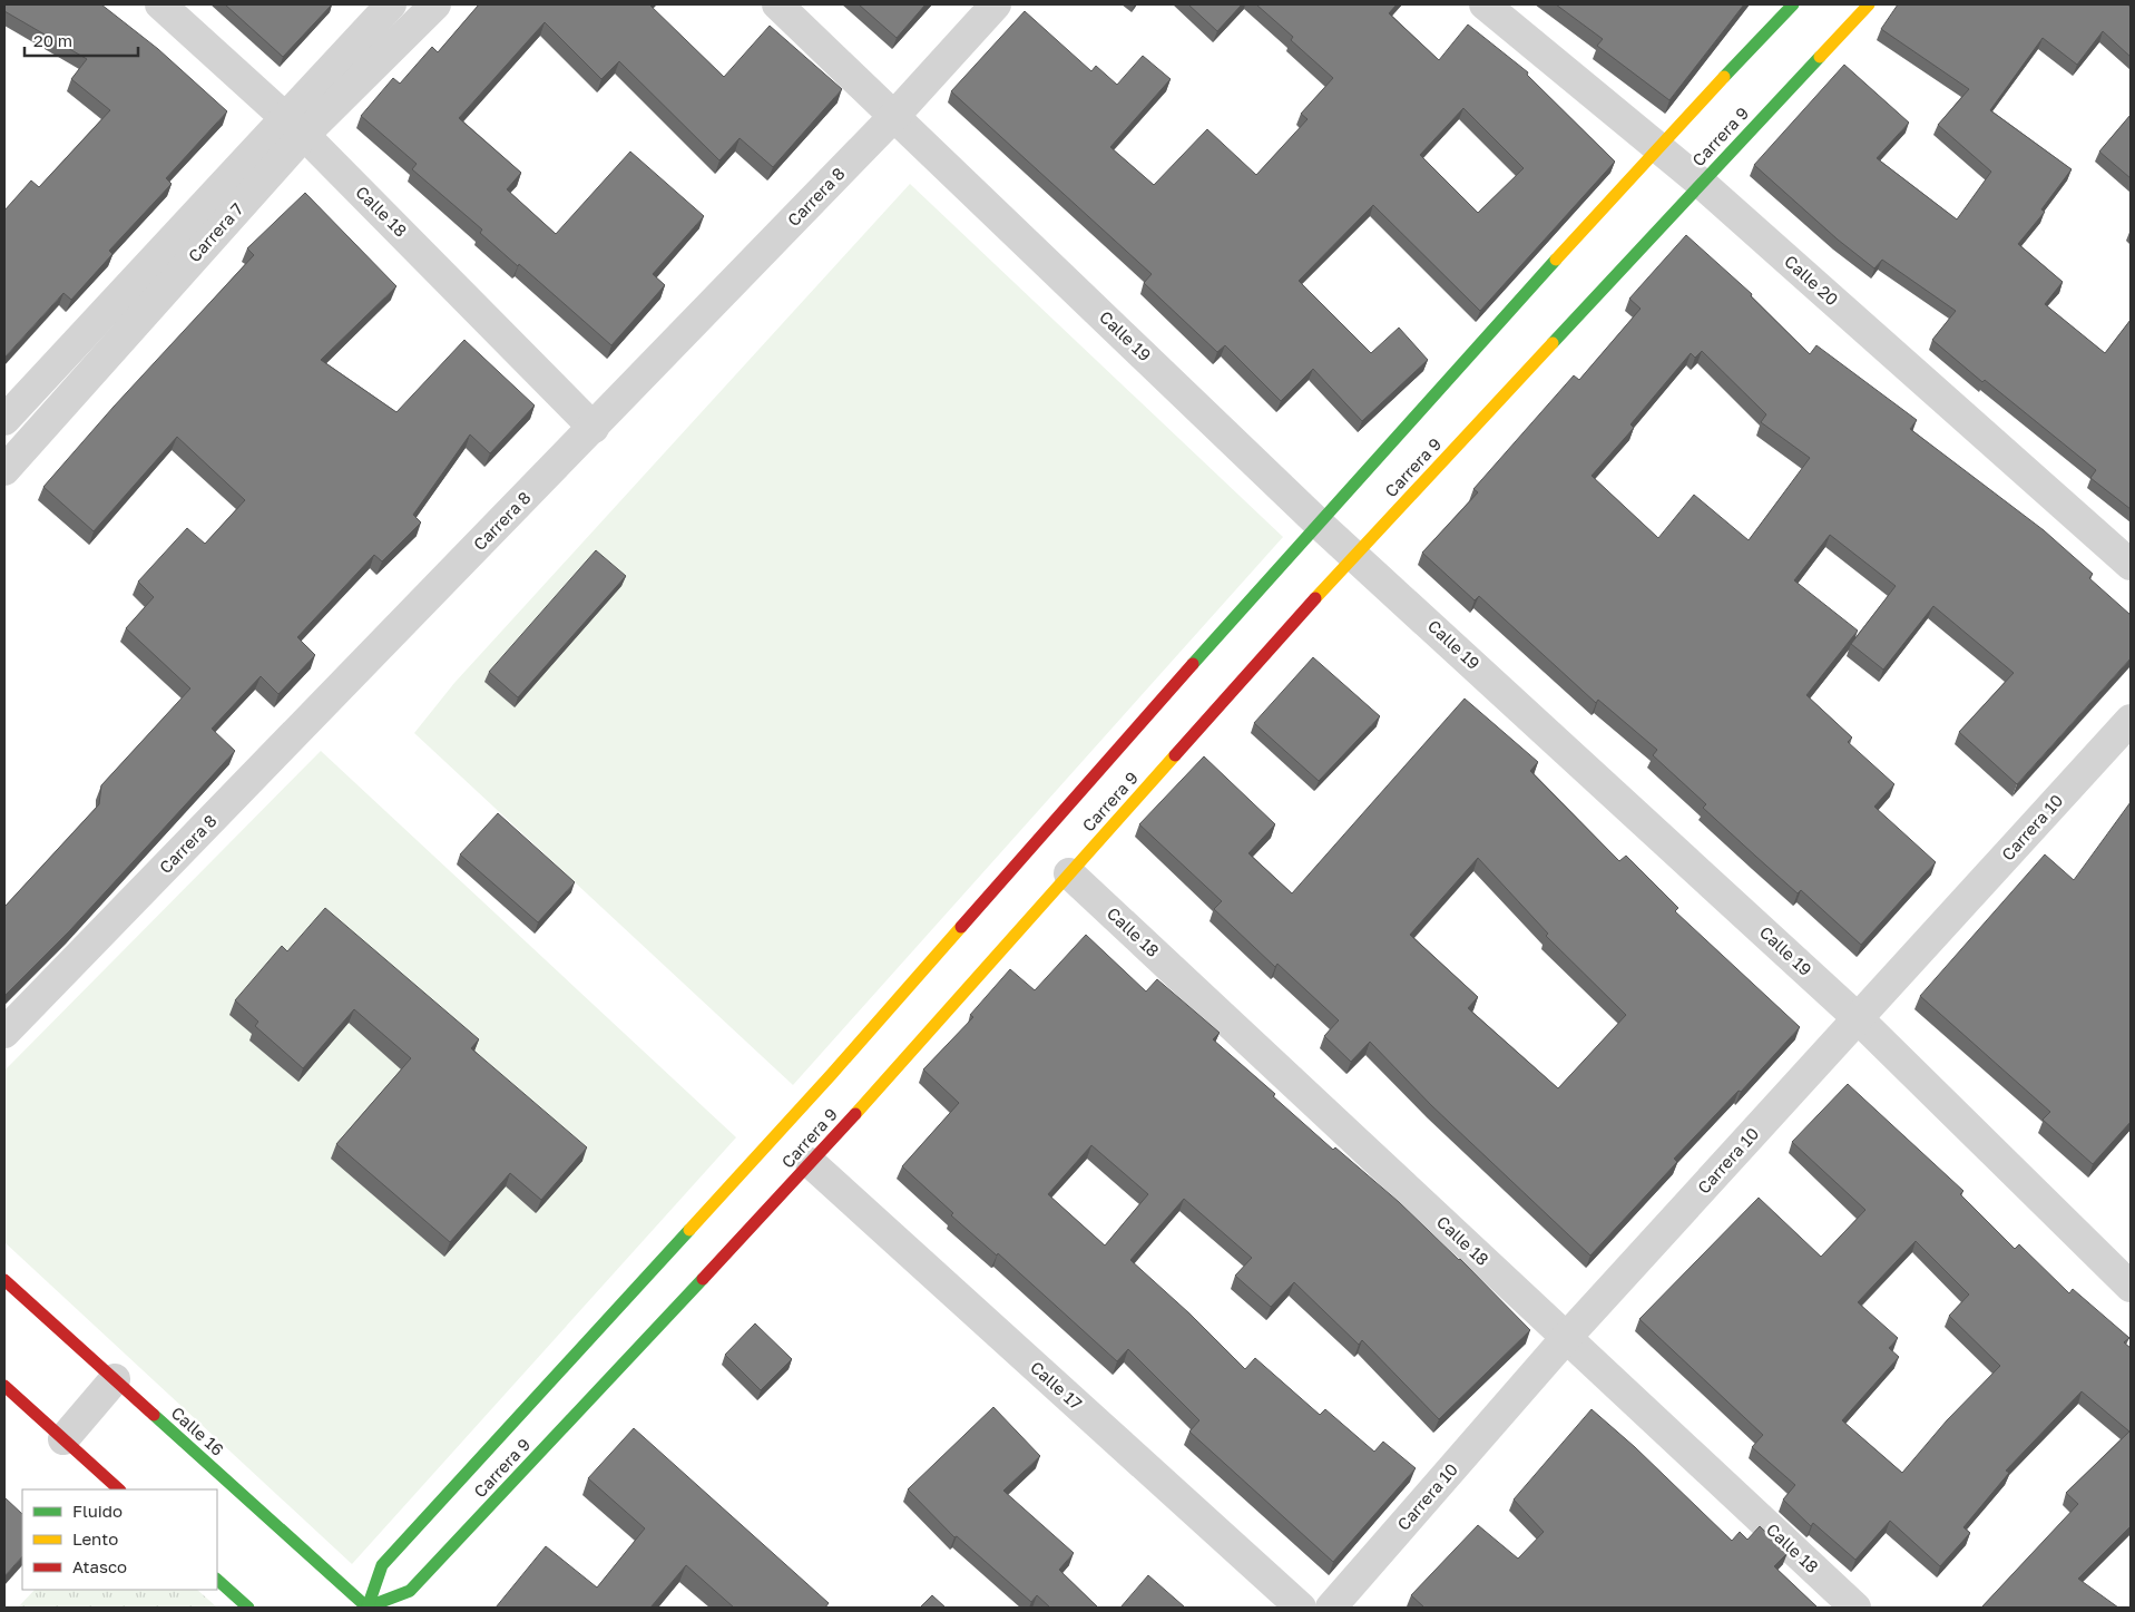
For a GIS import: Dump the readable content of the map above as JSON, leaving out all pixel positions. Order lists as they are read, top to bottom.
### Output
{
  "streets": {
    "street": [
      "Carrera 9",
      "Carrera 8",
      "Calle 18",
      "Carrera 7",
      "Calle 20",
      "Calle 19",
      "Carrera 10",
      "Calle 17",
      "Calle 16"
    ]
  },
  "crossings": [
    ["Carrera 9", "Calle 18"],
    ["Carrera 9", "Calle 20"],
    ["Carrera 9", "Calle 19"],
    ["Carrera 9", "Calle 17"],
    ["Carrera 9", "Calle 16"],
    ["Carrera 8", "Calle 18"],
    ["Carrera 8", "Calle 19"],
    ["Calle 18", "Carrera 7"],
    ["Calle 18", "Carrera 10"],
    ["Calle 19", "Carrera 10"]
  ],
  "legend": ["Fluido", "Lento", "Atasco"],
  "scale_bar": "20 m"
}
